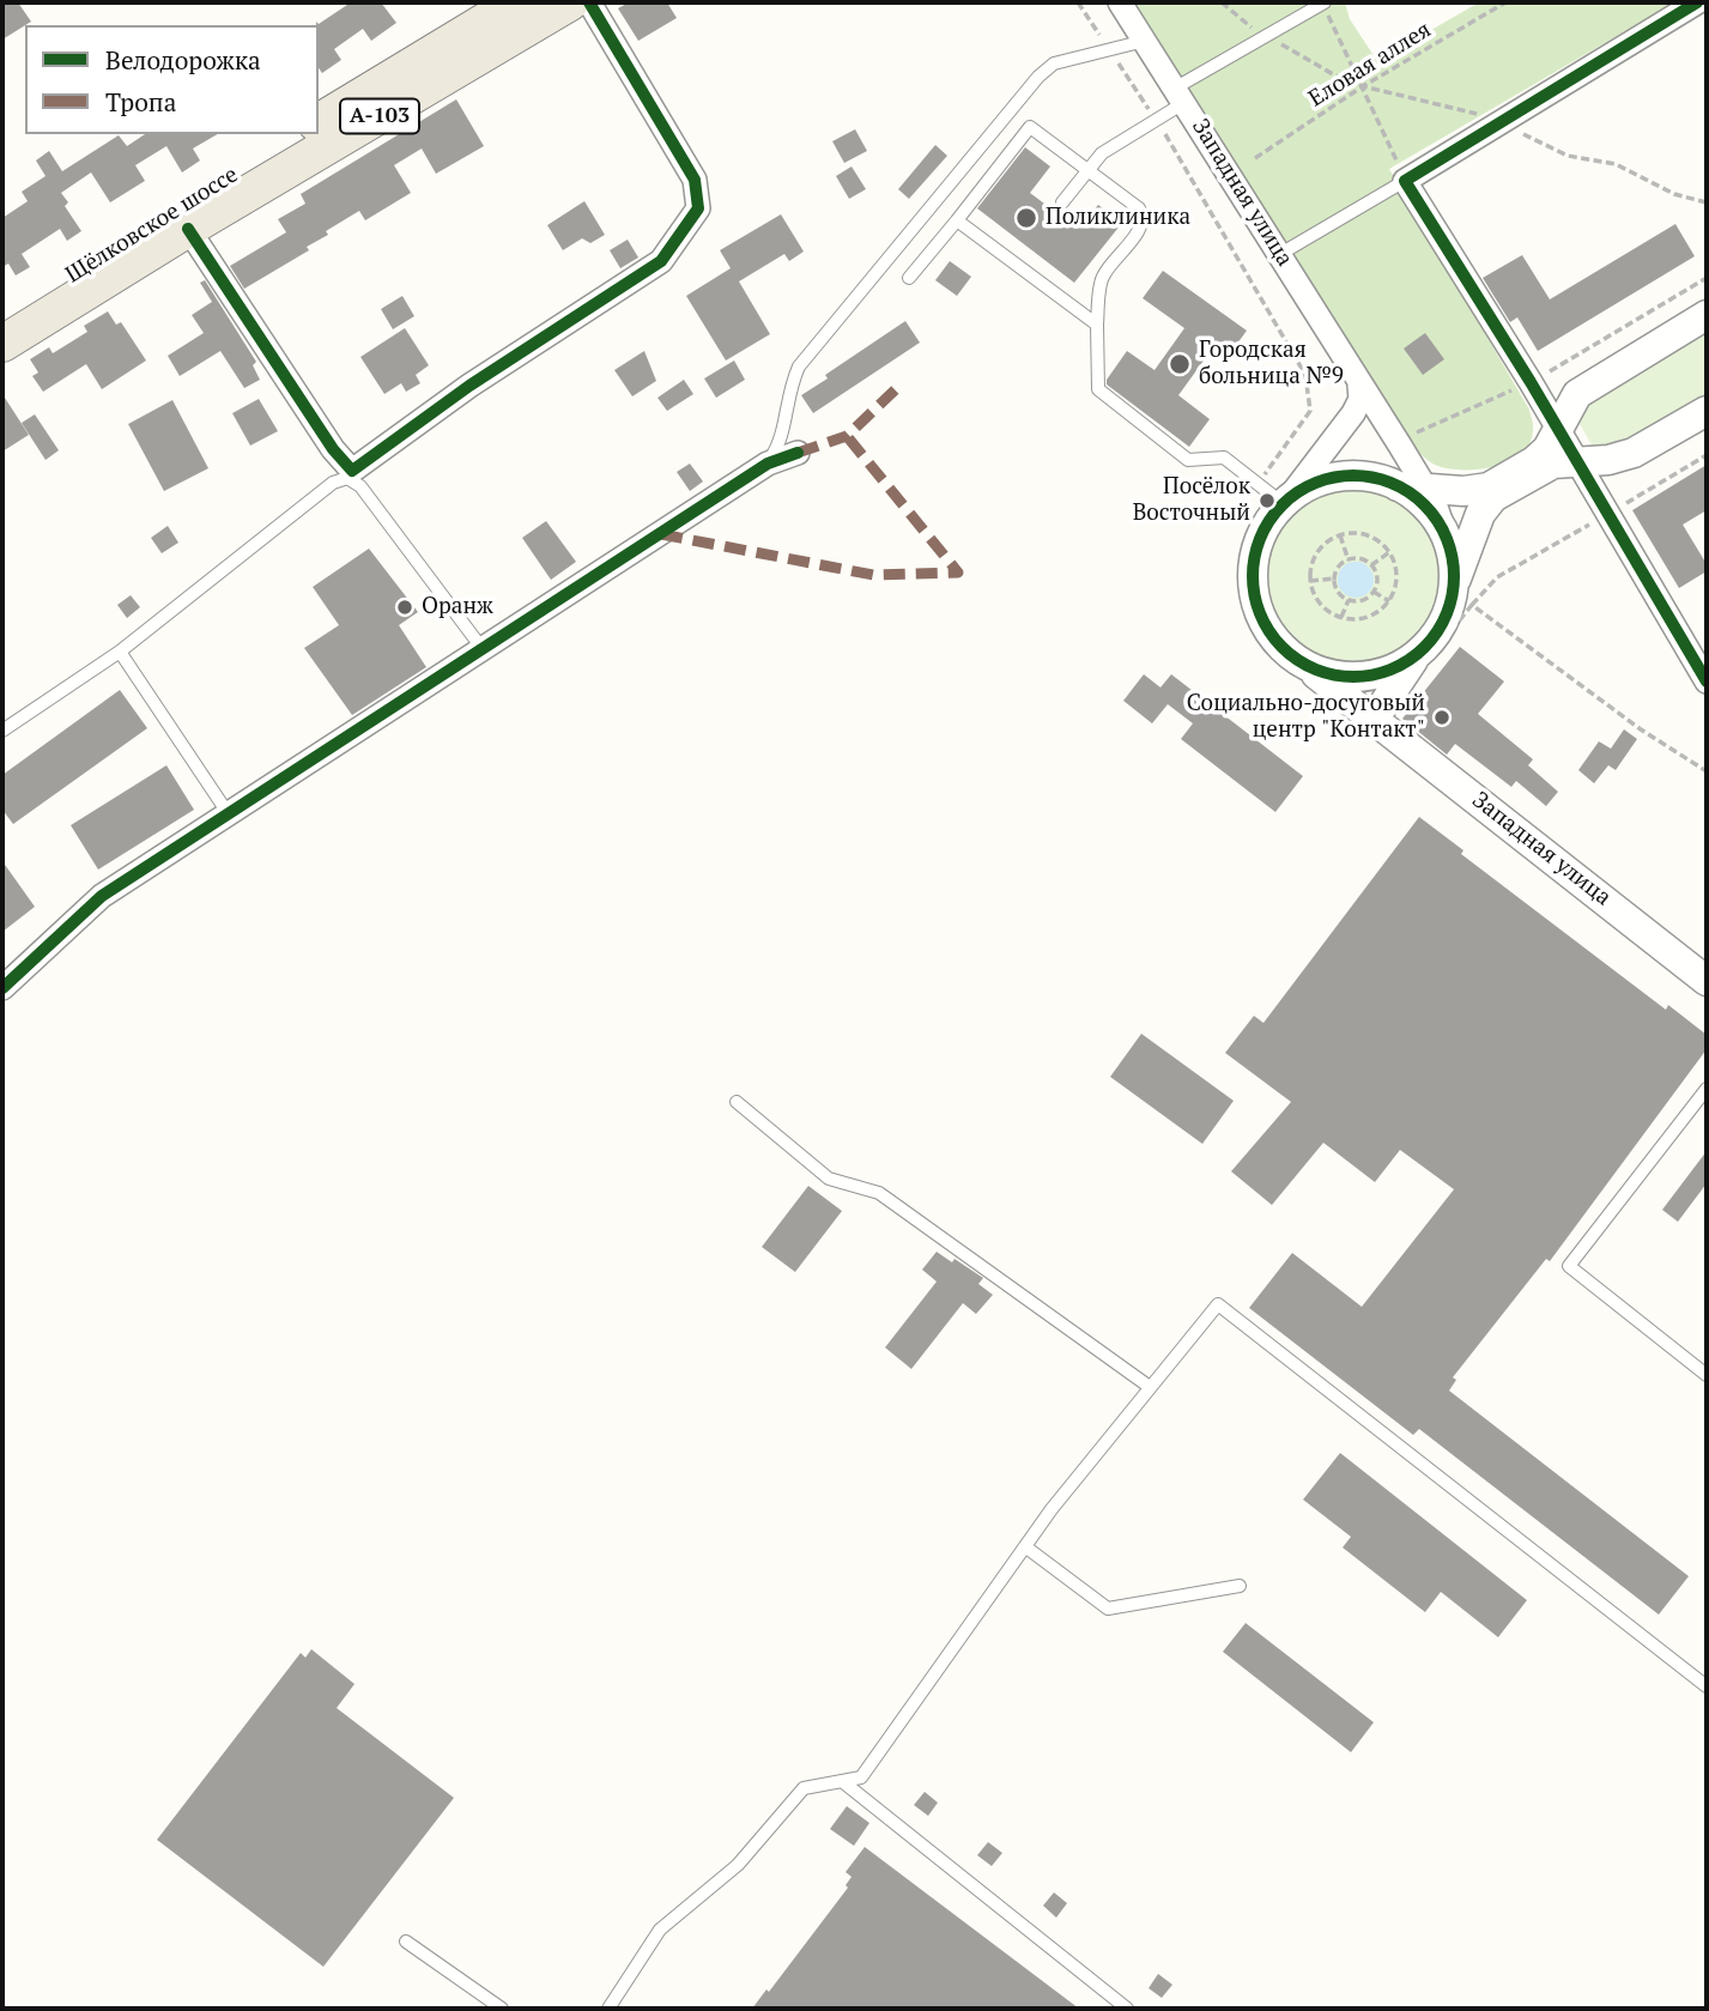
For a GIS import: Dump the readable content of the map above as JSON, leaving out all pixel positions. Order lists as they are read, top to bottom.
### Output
{
  "streets": {
    "main road": ["А-103", "Щёлковское шоссе"],
    "street": ["Западная улица"],
    "path": ["Еловая аллея"]
  },
  "places": [
    "Поликлиника",
    "Городская больница №9",
    "Посёлок Восточный",
    "Оранж",
    "Социально-досуговый центр \"Контакт\""
  ],
  "legend": ["Велодорожка", "Тропа"]
}
